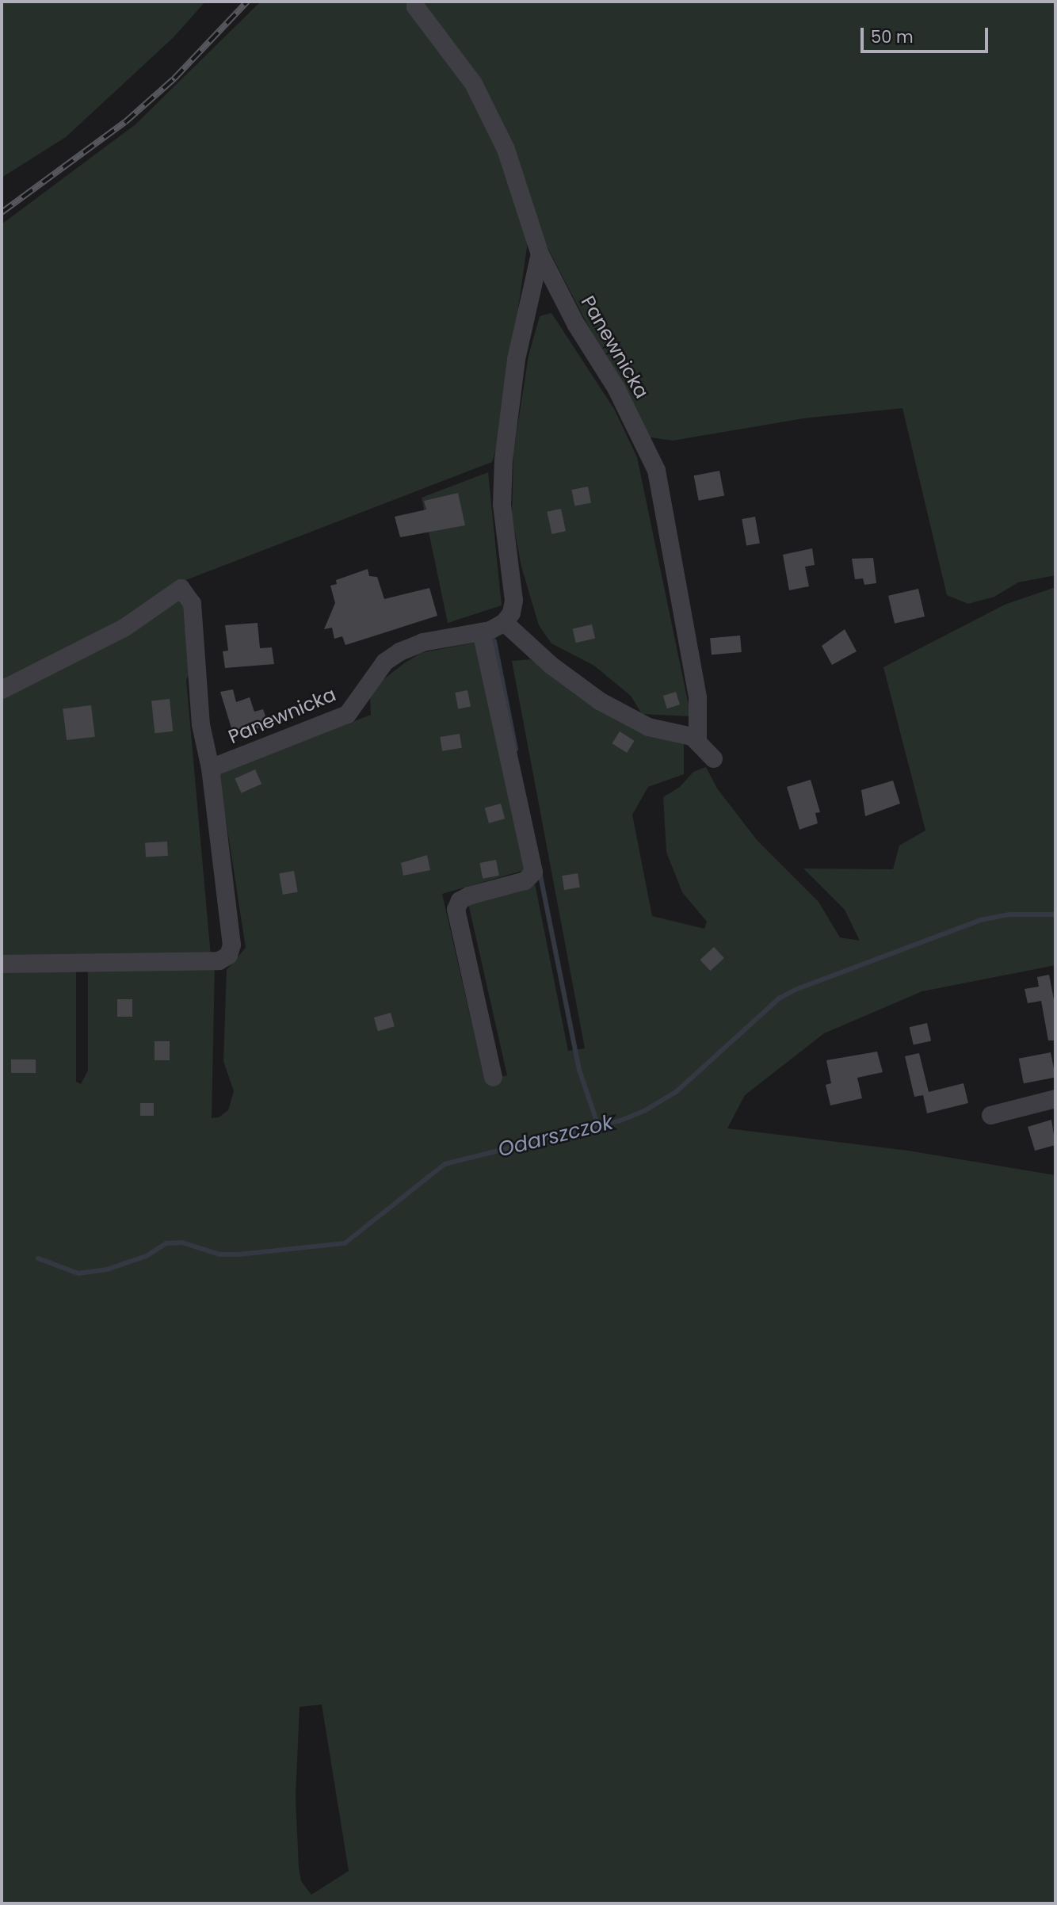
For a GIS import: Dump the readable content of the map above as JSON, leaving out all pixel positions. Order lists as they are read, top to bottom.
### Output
{
  "streets": {
    "street": ["Panewnicka"]
  },
  "water": ["Odarszczok"],
  "scale_bar": "50 m"
}
